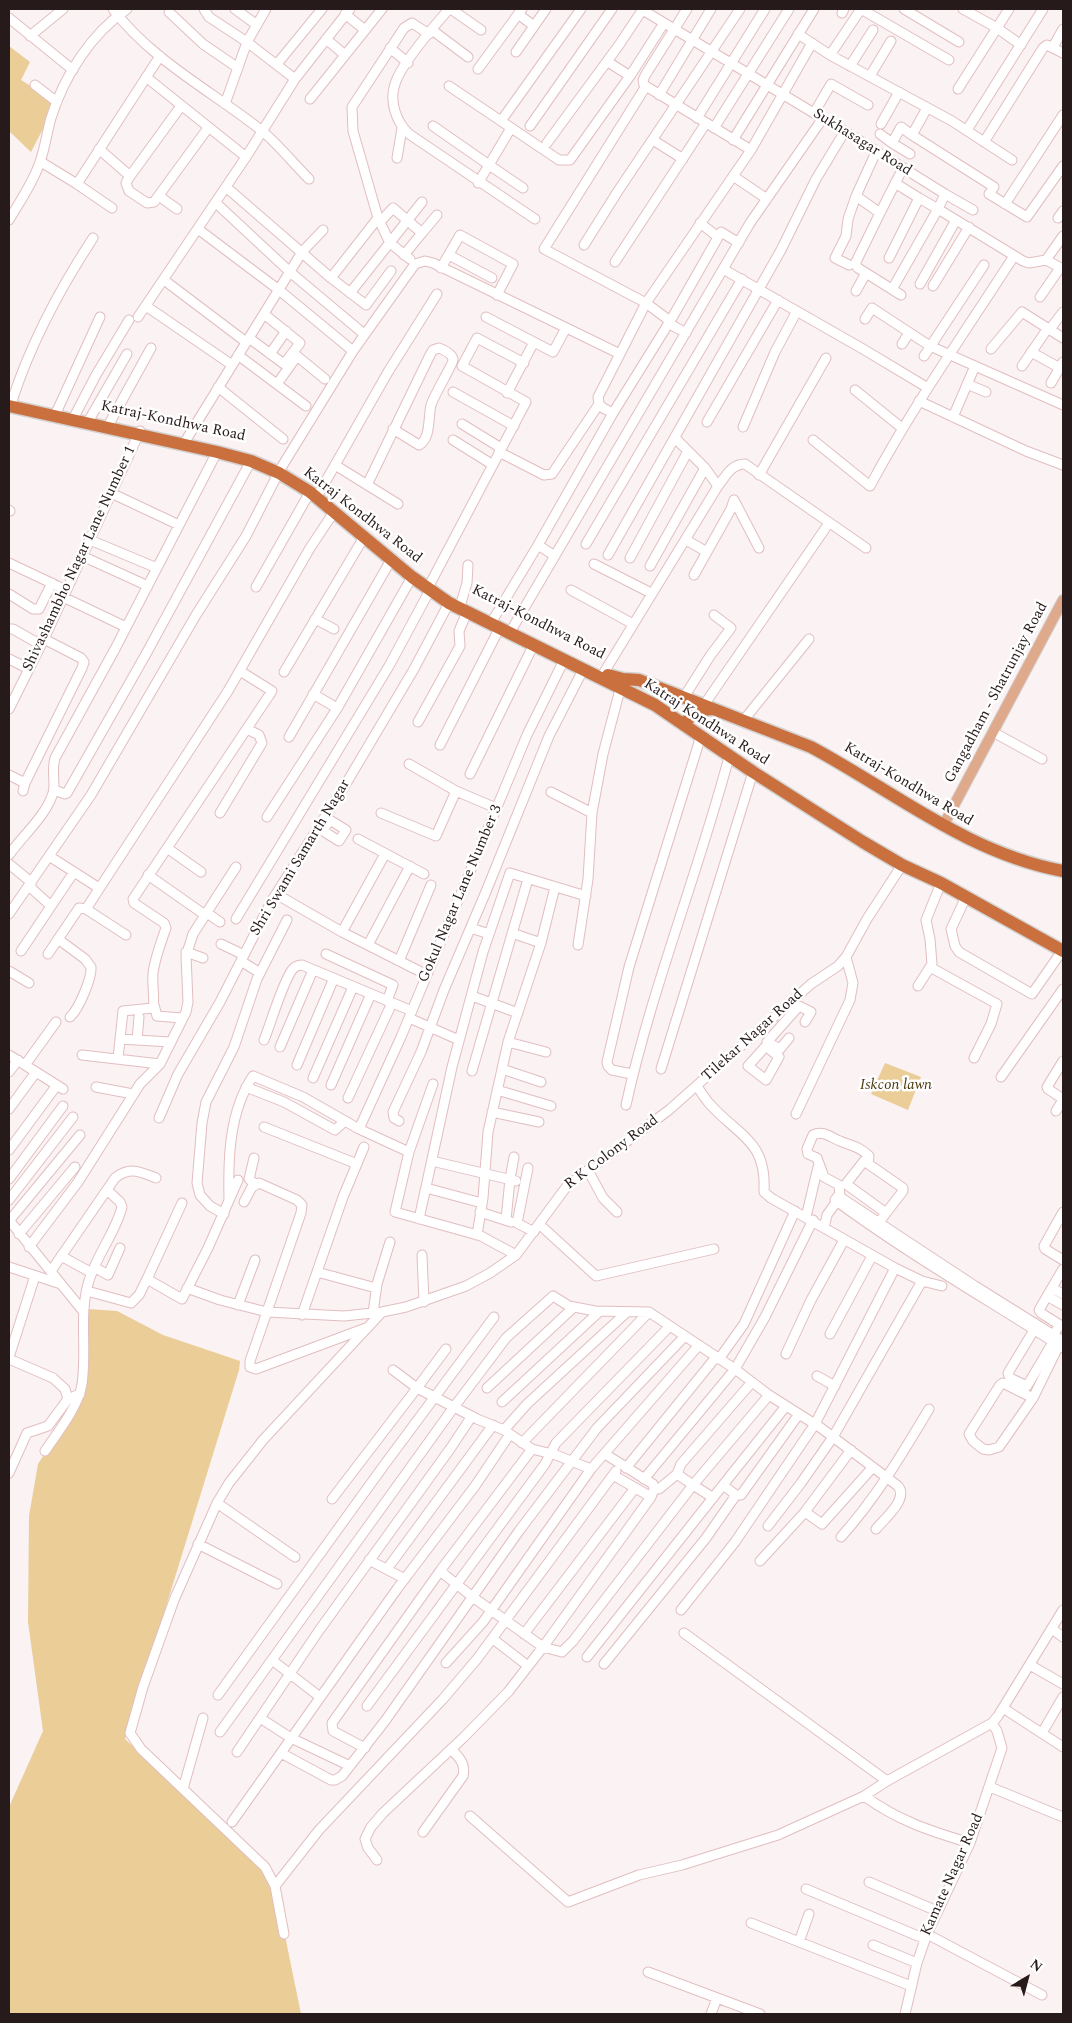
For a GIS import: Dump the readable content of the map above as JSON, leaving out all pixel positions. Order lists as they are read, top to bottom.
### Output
{
  "streets": {
    "highway": ["Katraj-Kondhwa Road", "Katraj Kondhwa Road"],
    "main road": ["Gangadham - Shatrunjay Road"],
    "street": [
      "Sukhasagar Road",
      "Shivashambho Nagar Lane Number 1",
      "Shri Swami Samarth Nagar",
      "Gokul Nagar Lane Number 3",
      "Tilekar Nagar Road",
      "R K Colony Road",
      "Kamate Nagar Road"
    ]
  },
  "crossings": [
    ["Katraj-Kondhwa Road", "Katraj Kondhwa Road"],
    ["Katraj-Kondhwa Road", "Shivashambho Nagar Lane Number 1"],
    ["Katraj-Kondhwa Road", "Gangadham - Shatrunjay Road"],
    ["Katraj-Kondhwa Road", "Shri Swami Samarth Nagar"],
    ["Katraj Kondhwa Road", "Gokul Nagar Lane Number 3"],
    ["Katraj Kondhwa Road", "Tilekar Nagar Road"],
    ["Tilekar Nagar Road", "R K Colony Road"]
  ],
  "parks": ["Iskcon lawn"],
  "north": "top right"
}
